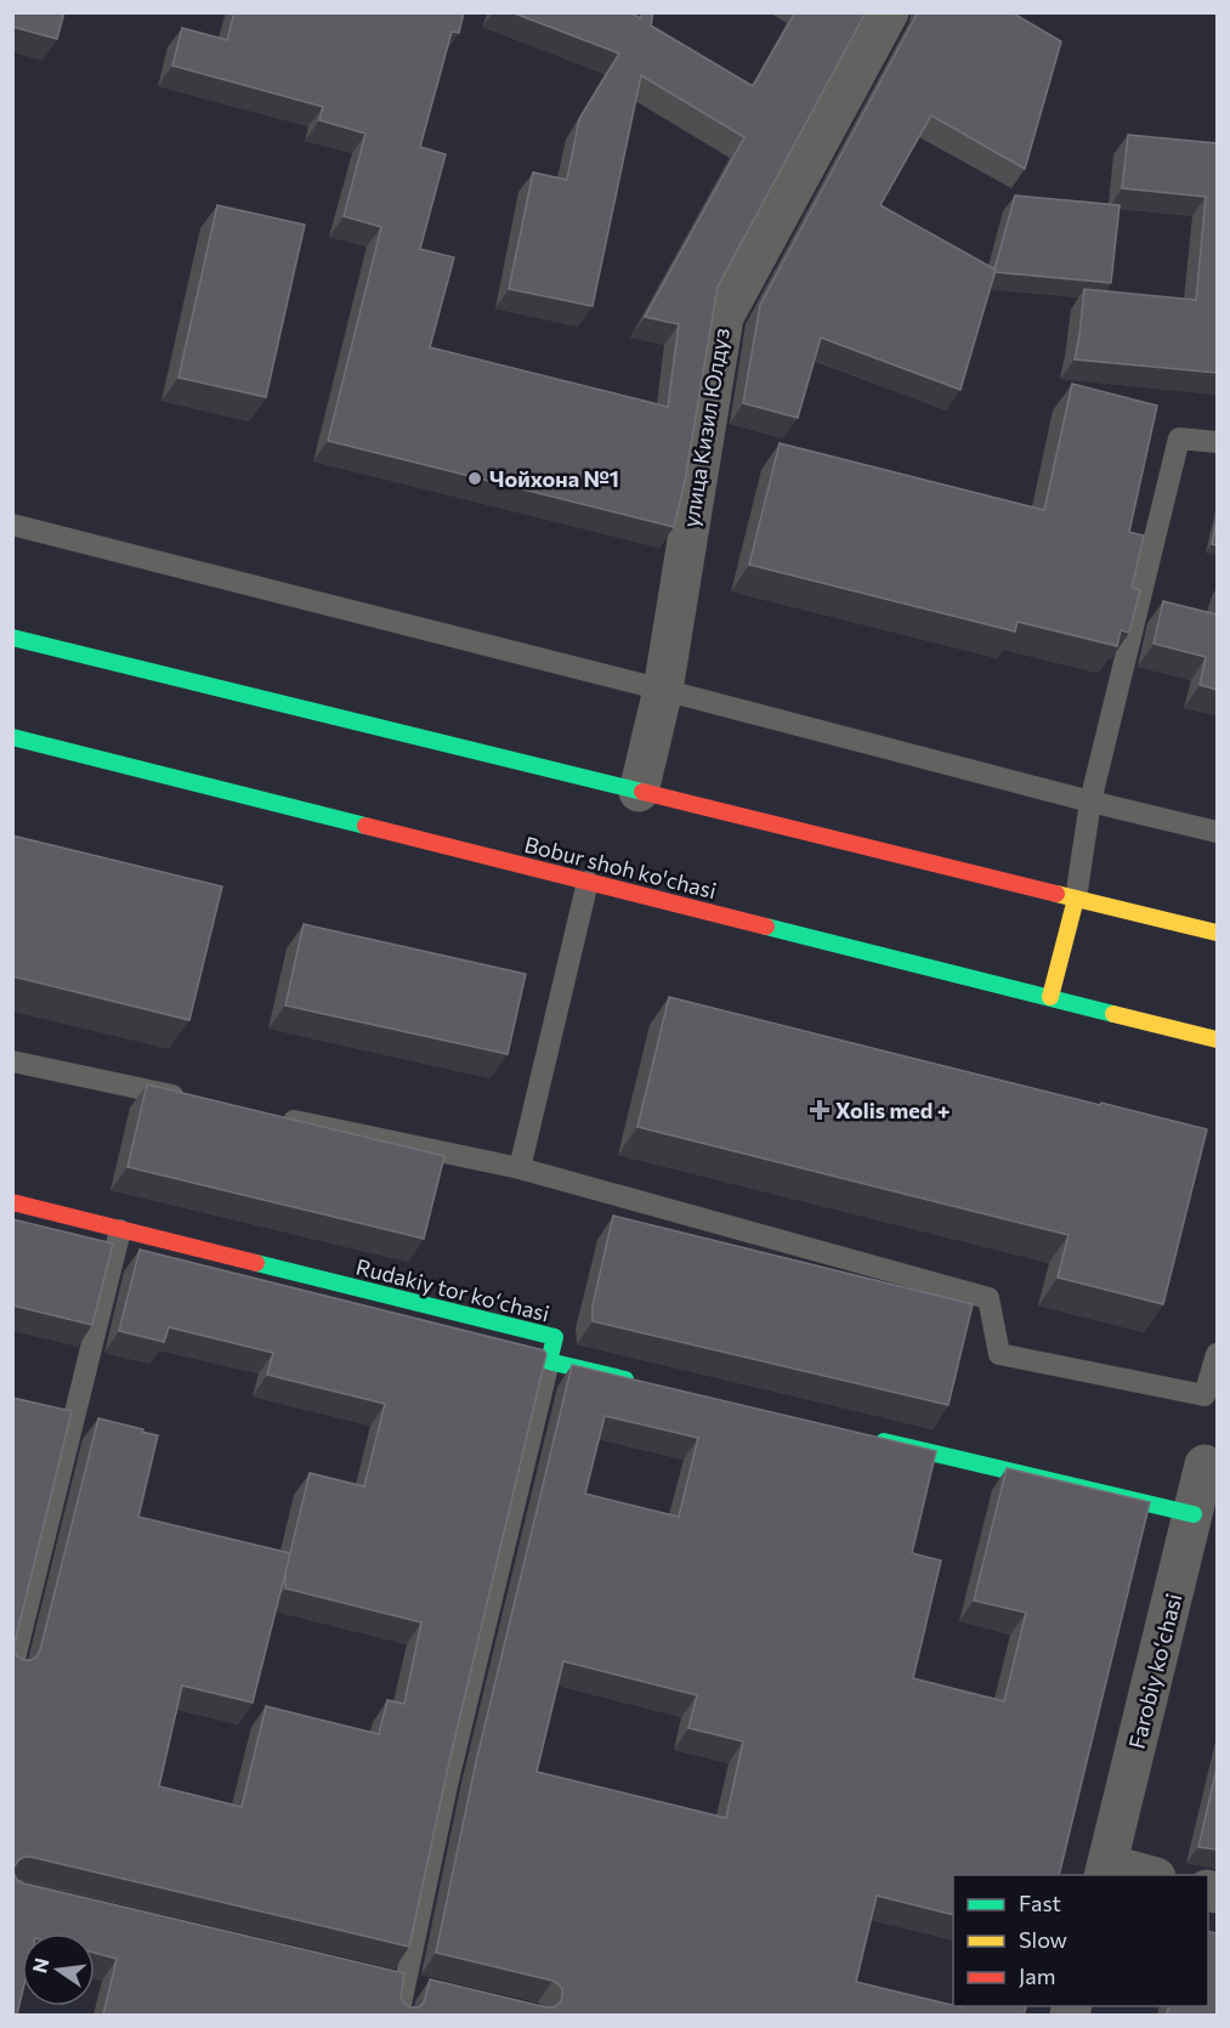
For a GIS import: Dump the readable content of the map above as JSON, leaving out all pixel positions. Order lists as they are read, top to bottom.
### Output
{
  "streets": {
    "main road": ["Bobur shoh ko'chasi", "Rudakiy tor koʻchasi"],
    "street": ["улица Кизил Юлдуз", "Farobiy koʻchasi"]
  },
  "places": {
    "other": ["Чойхона №1"],
    "health": ["Xolis med +"]
  },
  "legend": ["Fast", "Slow", "Jam"],
  "north": "left"
}
